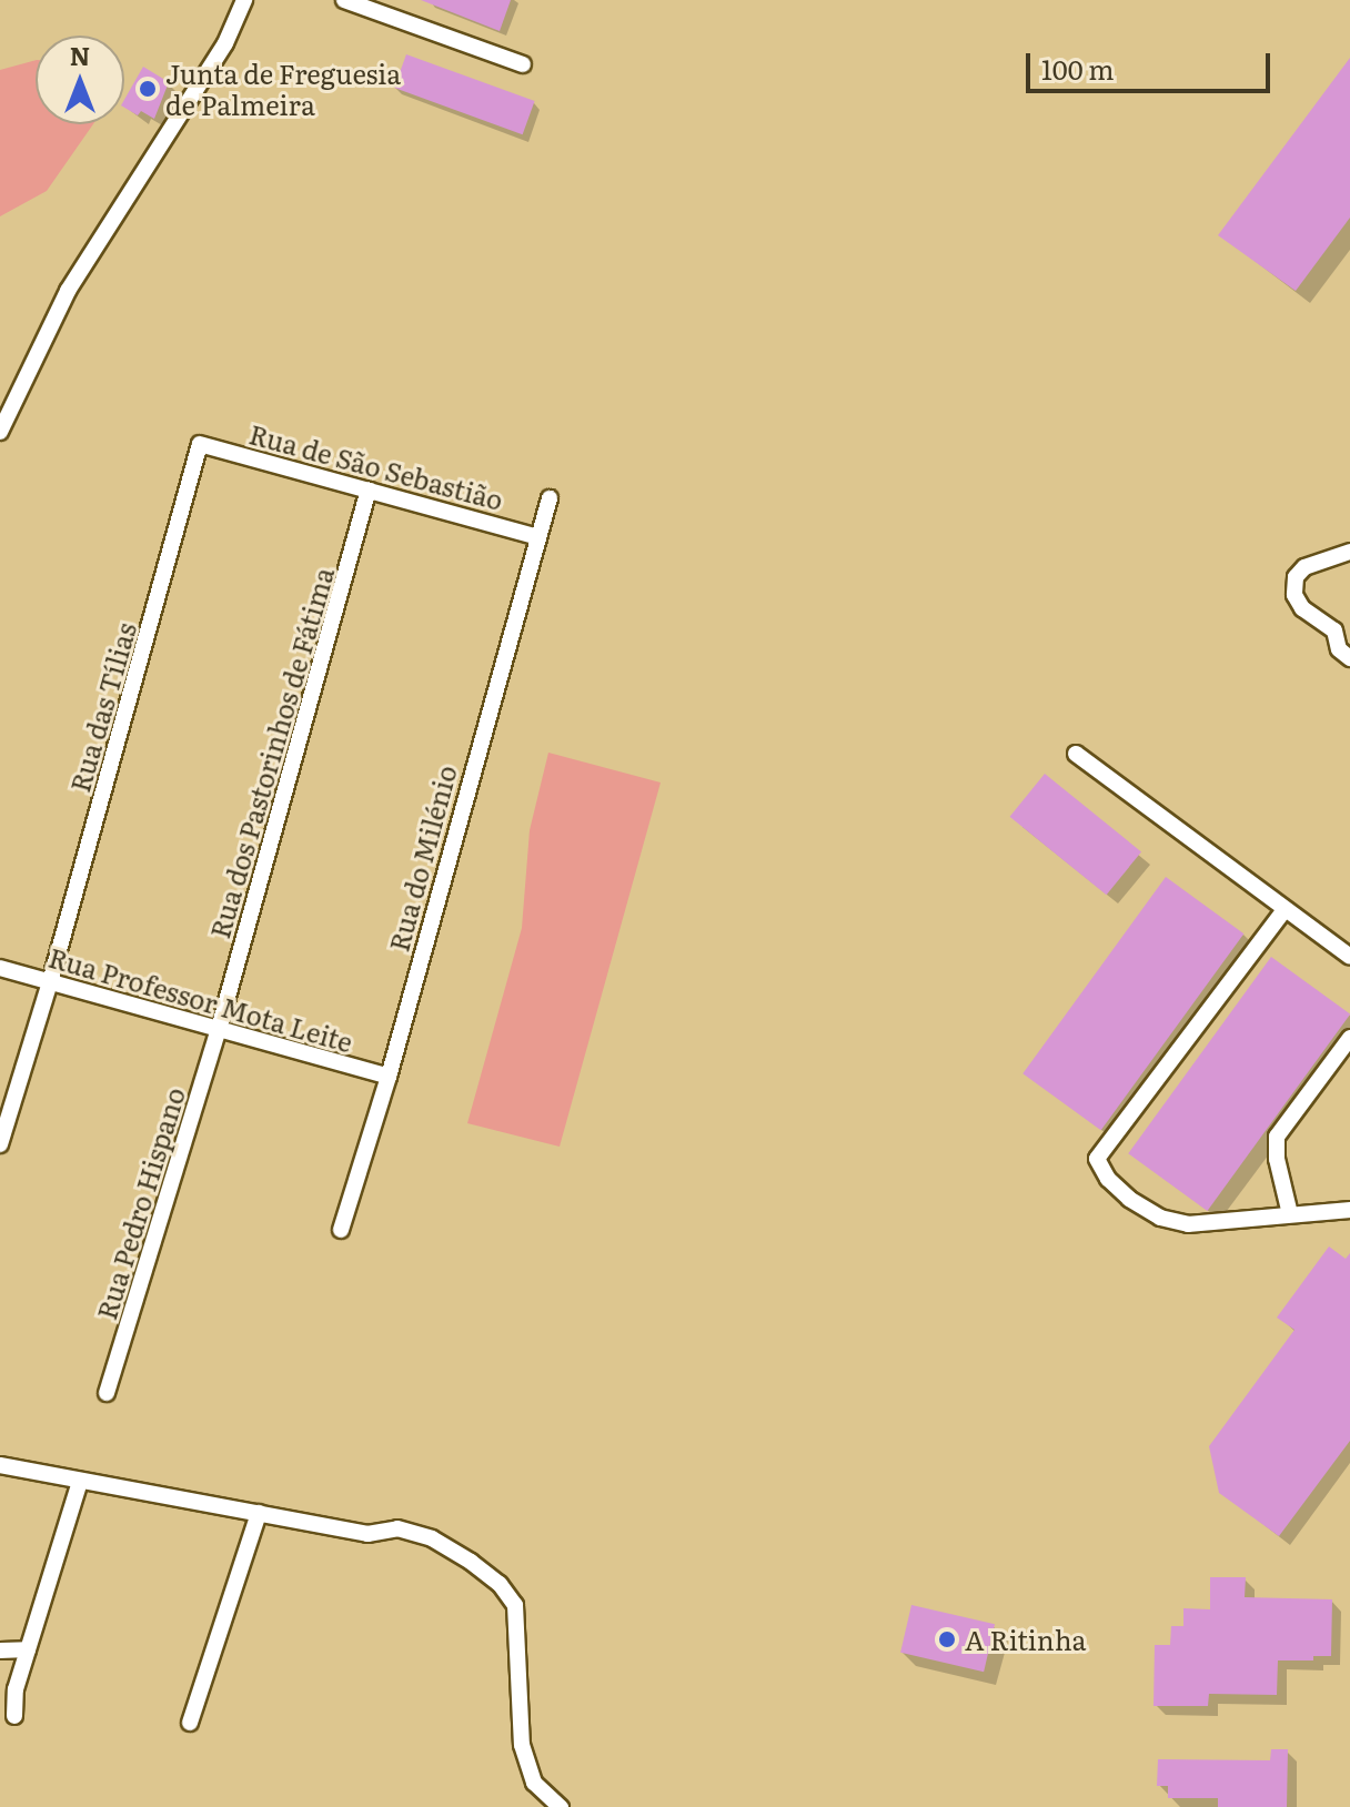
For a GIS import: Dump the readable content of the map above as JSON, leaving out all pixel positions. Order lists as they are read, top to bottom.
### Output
{
  "streets": {
    "street": [
      "Rua de São Sebastião",
      "Rua das Tílias",
      "Rua dos Pastorinhos de Fátima",
      "Rua do Milénio",
      "Rua Professor Mota Leite",
      "Rua Pedro Hispano"
    ]
  },
  "crossings": [
    ["Rua de São Sebastião", "Rua das Tílias"],
    ["Rua de São Sebastião", "Rua dos Pastorinhos de Fátima"],
    ["Rua de São Sebastião", "Rua do Milénio"],
    ["Rua das Tílias", "Rua Professor Mota Leite"],
    ["Rua dos Pastorinhos de Fátima", "Rua Professor Mota Leite"],
    ["Rua dos Pastorinhos de Fátima", "Rua Pedro Hispano"],
    ["Rua do Milénio", "Rua Professor Mota Leite"],
    ["Rua Professor Mota Leite", "Rua Pedro Hispano"]
  ],
  "places": ["Junta de Freguesia de Palmeira", "A Ritinha"],
  "scale_bar": "100 m",
  "north": "top"
}
